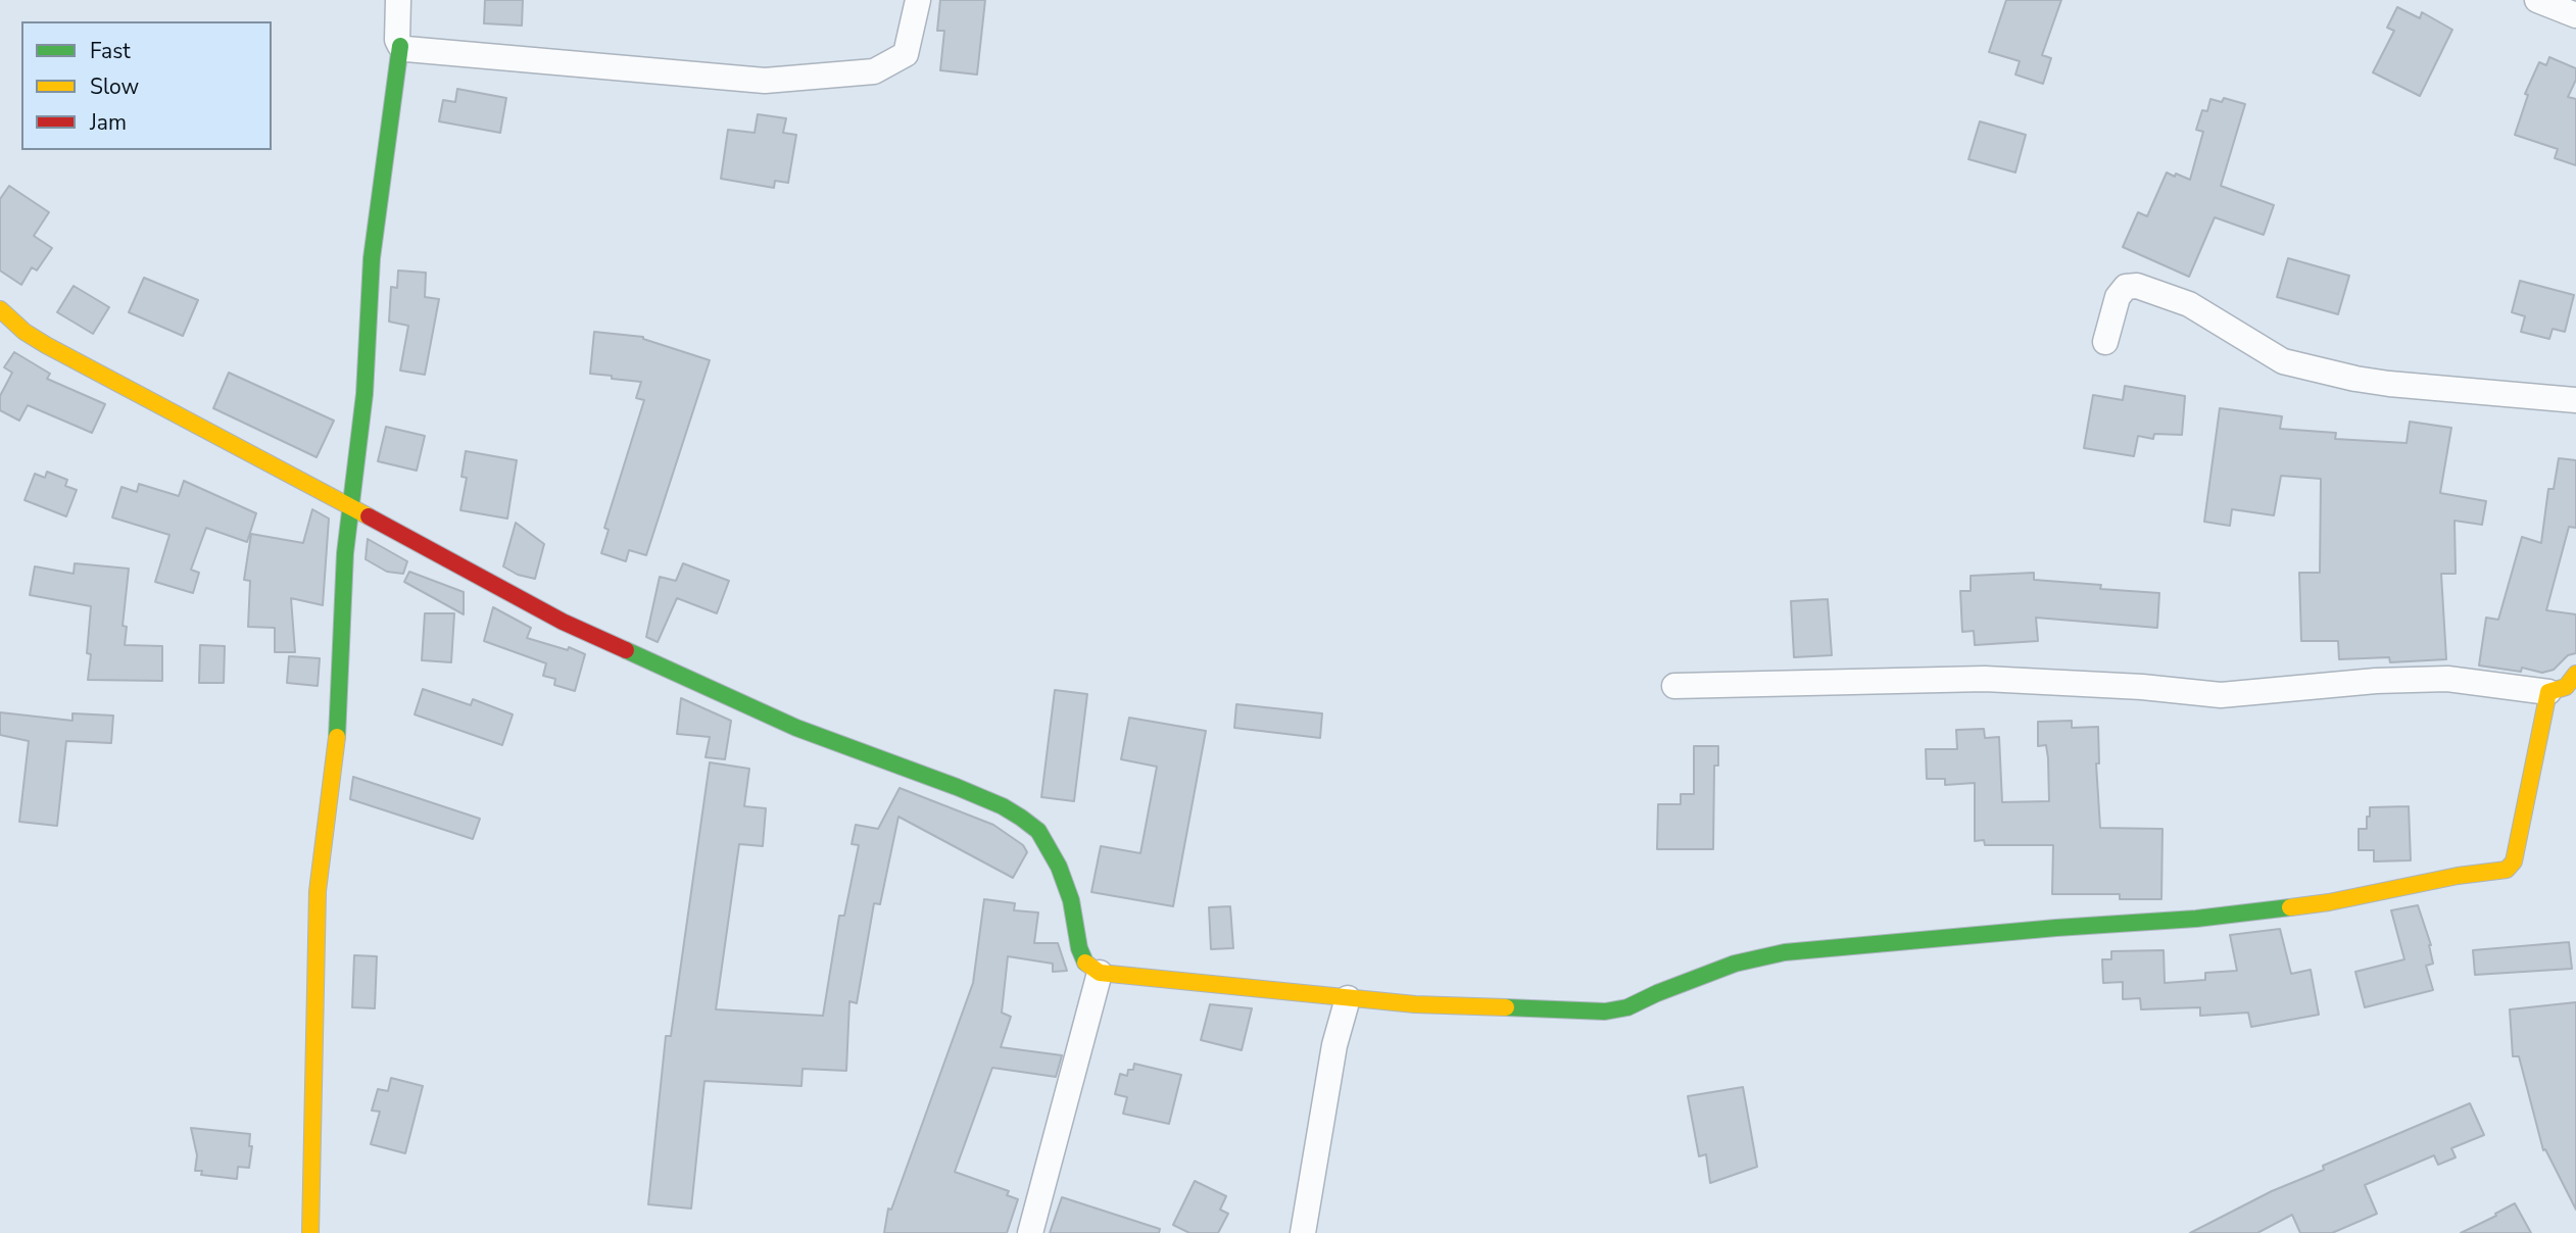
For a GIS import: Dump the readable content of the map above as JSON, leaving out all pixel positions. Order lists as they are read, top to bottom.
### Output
{
  "legend": ["Fast", "Slow", "Jam"]
}
